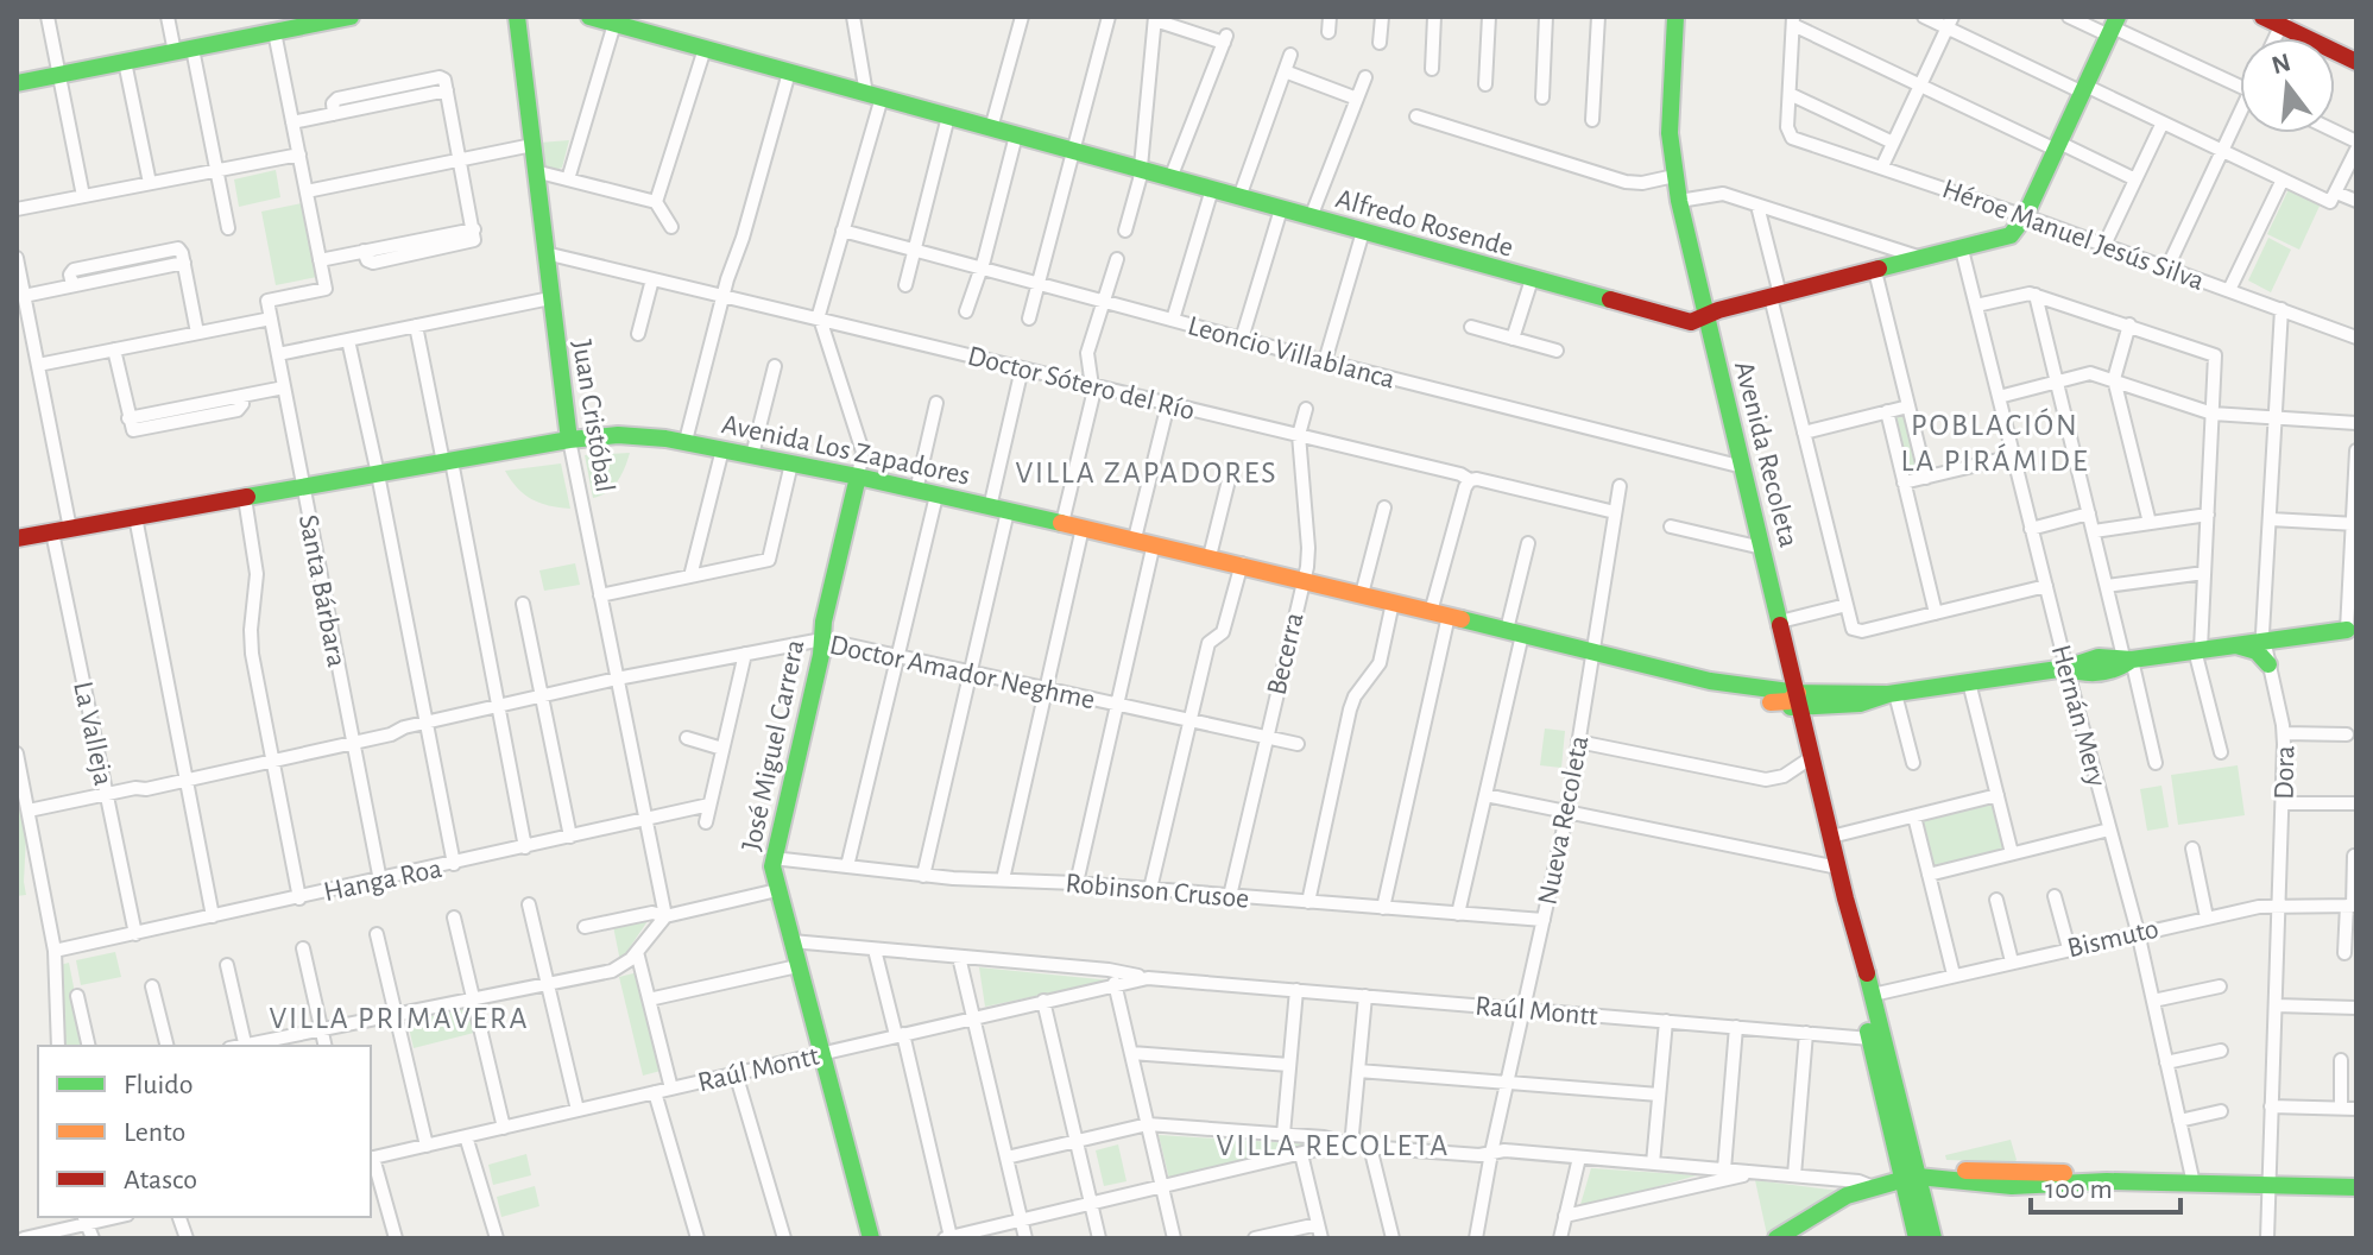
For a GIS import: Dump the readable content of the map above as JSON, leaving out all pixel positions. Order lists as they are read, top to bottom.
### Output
{
  "streets": {
    "main road": [
      "Alfredo Rosende",
      "Juan Cristóbal",
      "Avenida Los Zapadores",
      "Avenida Recoleta",
      "José Miguel Carrera"
    ],
    "street": [
      "Héroe Manuel Jesús Silva",
      "Leoncio Villablanca",
      "Doctor Sótero del Río",
      "Santa Bárbara",
      "Becerra",
      "Doctor Amador Neghme",
      "Hernán Mery",
      "La Valleja",
      "Dora",
      "Nueva Recoleta",
      "Hanga Roa",
      "Robinson Crusoe",
      "Bismuto",
      "Raúl Montt"
    ]
  },
  "crossings": [
    ["Alfredo Rosende", "Héroe Manuel Jesús Silva"],
    ["Alfredo Rosende", "Avenida Recoleta"],
    ["Alfredo Rosende", "Hernán Mery"],
    ["Héroe Manuel Jesús Silva", "Dora"],
    ["Leoncio Villablanca", "Avenida Recoleta"],
    ["Doctor Sótero del Río", "Juan Cristóbal"],
    ["Doctor Sótero del Río", "Becerra"],
    ["Doctor Sótero del Río", "José Miguel Carrera"],
    ["Doctor Sótero del Río", "Nueva Recoleta"],
    ["Juan Cristóbal", "Avenida Los Zapadores"],
    ["Juan Cristóbal", "Doctor Amador Neghme"],
    ["Juan Cristóbal", "Hanga Roa"],
    ["Avenida Los Zapadores", "Avenida Recoleta"],
    ["Avenida Los Zapadores", "Santa Bárbara"],
    ["Avenida Los Zapadores", "Becerra"],
    ["Avenida Los Zapadores", "Hernán Mery"],
    ["Avenida Los Zapadores", "La Valleja"],
    ["Avenida Los Zapadores", "José Miguel Carrera"],
    ["Avenida Los Zapadores", "Dora"],
    ["Avenida Los Zapadores", "Nueva Recoleta"],
    ["Avenida Recoleta", "Bismuto"],
    ["Avenida Recoleta", "Raúl Montt"],
    ["Santa Bárbara", "Doctor Amador Neghme"],
    ["Santa Bárbara", "Hanga Roa"],
    ["Becerra", "Doctor Amador Neghme"],
    ["Becerra", "Robinson Crusoe"],
    ["Doctor Amador Neghme", "La Valleja"],
    ["Doctor Amador Neghme", "José Miguel Carrera"],
    ["Hernán Mery", "Bismuto"],
    ["La Valleja", "Hanga Roa"],
    ["José Miguel Carrera", "Robinson Crusoe"],
    ["José Miguel Carrera", "Raúl Montt"],
    ["Dora", "Bismuto"],
    ["Nueva Recoleta", "Robinson Crusoe"],
    ["Nueva Recoleta", "Raúl Montt"]
  ],
  "districts": [
    "POBLACIÓN LA PIRÁMIDE",
    "VILLA ZAPADORES",
    "VILLA PRIMAVERA",
    "VILLA RECOLETA"
  ],
  "legend": ["Fluido", "Lento", "Atasco"],
  "scale_bar": "100 m",
  "north": "top"
}
